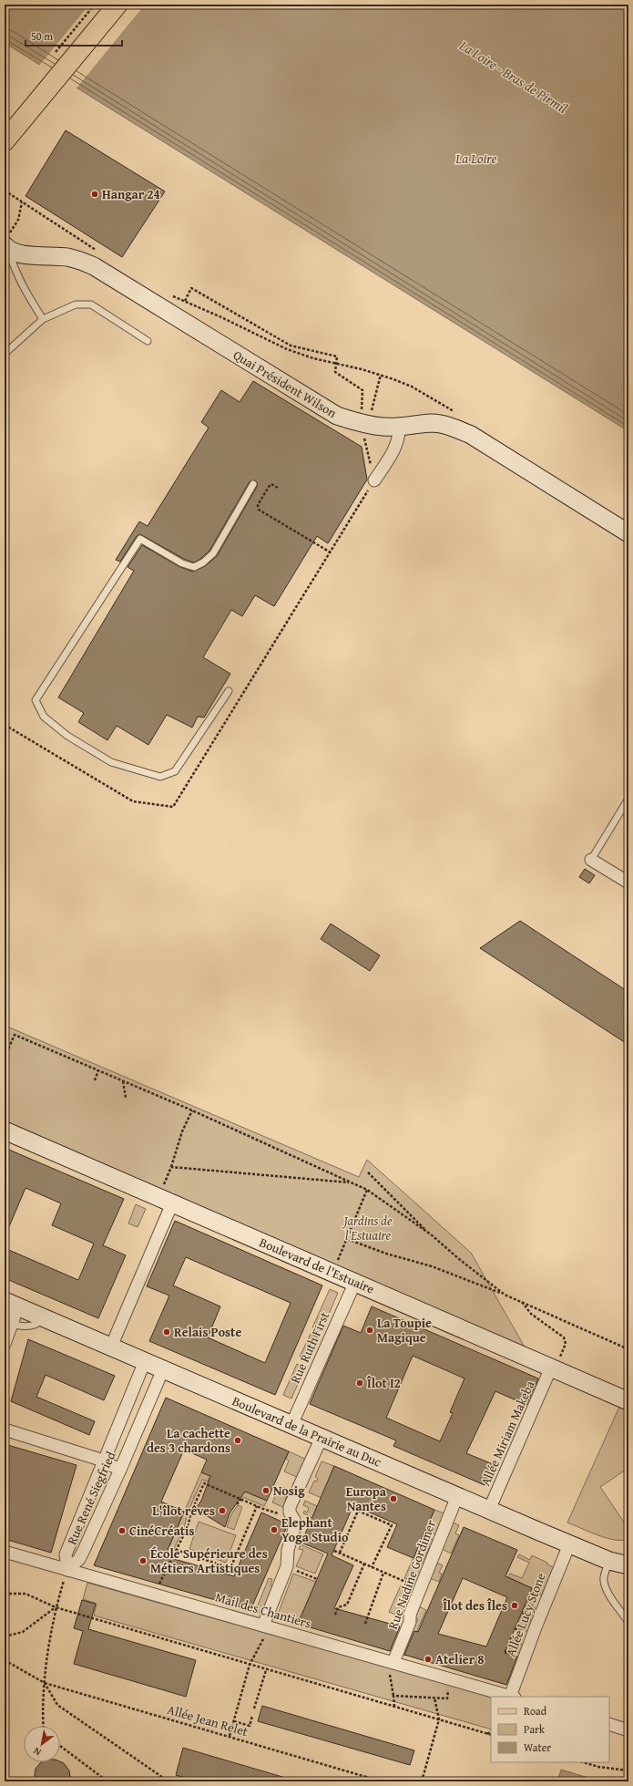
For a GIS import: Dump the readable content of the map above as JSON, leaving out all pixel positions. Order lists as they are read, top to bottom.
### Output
{
  "streets": {
    "main road": ["Quai Président Wilson", "Boulevard de l'Estuaire", "Boulevard de la Prairie au Duc"],
    "street": [
      "Rue Ruth First",
      "Allée Miriam Makeba",
      "Rue René Siegfried",
      "Rue Nadine Gordimer",
      "Mail des Chantiers",
      "Allée Lucy Stone"
    ],
    "path": ["Allée Jean Relet"]
  },
  "crossings": [
    ["Boulevard de l'Estuaire", "Rue Ruth First"],
    ["Boulevard de l'Estuaire", "Allée Miriam Makeba"],
    ["Rue Ruth First", "Boulevard de la Prairie au Duc"],
    ["Boulevard de la Prairie au Duc", "Allée Miriam Makeba"],
    ["Boulevard de la Prairie au Duc", "Rue René Siegfried"],
    ["Boulevard de la Prairie au Duc", "Rue Nadine Gordimer"],
    ["Boulevard de la Prairie au Duc", "Allée Lucy Stone"],
    ["Rue René Siegfried", "Mail des Chantiers"],
    ["Rue Nadine Gordimer", "Mail des Chantiers"],
    ["Mail des Chantiers", "Allée Lucy Stone"]
  ],
  "water": ["La Loire - Bras de Pirmil", "La Loire"],
  "parks": ["Jardins de l'Estuaire"],
  "places": [
    "Hangar 24",
    "La Toupie Magique",
    "Relais Poste",
    "Îlot I2",
    "La cachette des 3 chardons",
    "Nosig",
    "Europa Nantes",
    "L'îlot rêves",
    "Elephant Yoga Studio",
    "CinéCréatis",
    "École Supérieure des Métiers Artistiques",
    "Îlot des Îles",
    "Atelier 8"
  ],
  "legend": ["Road", "Park", "Water"],
  "scale_bar": "50 m",
  "north": "bottom left"
}
